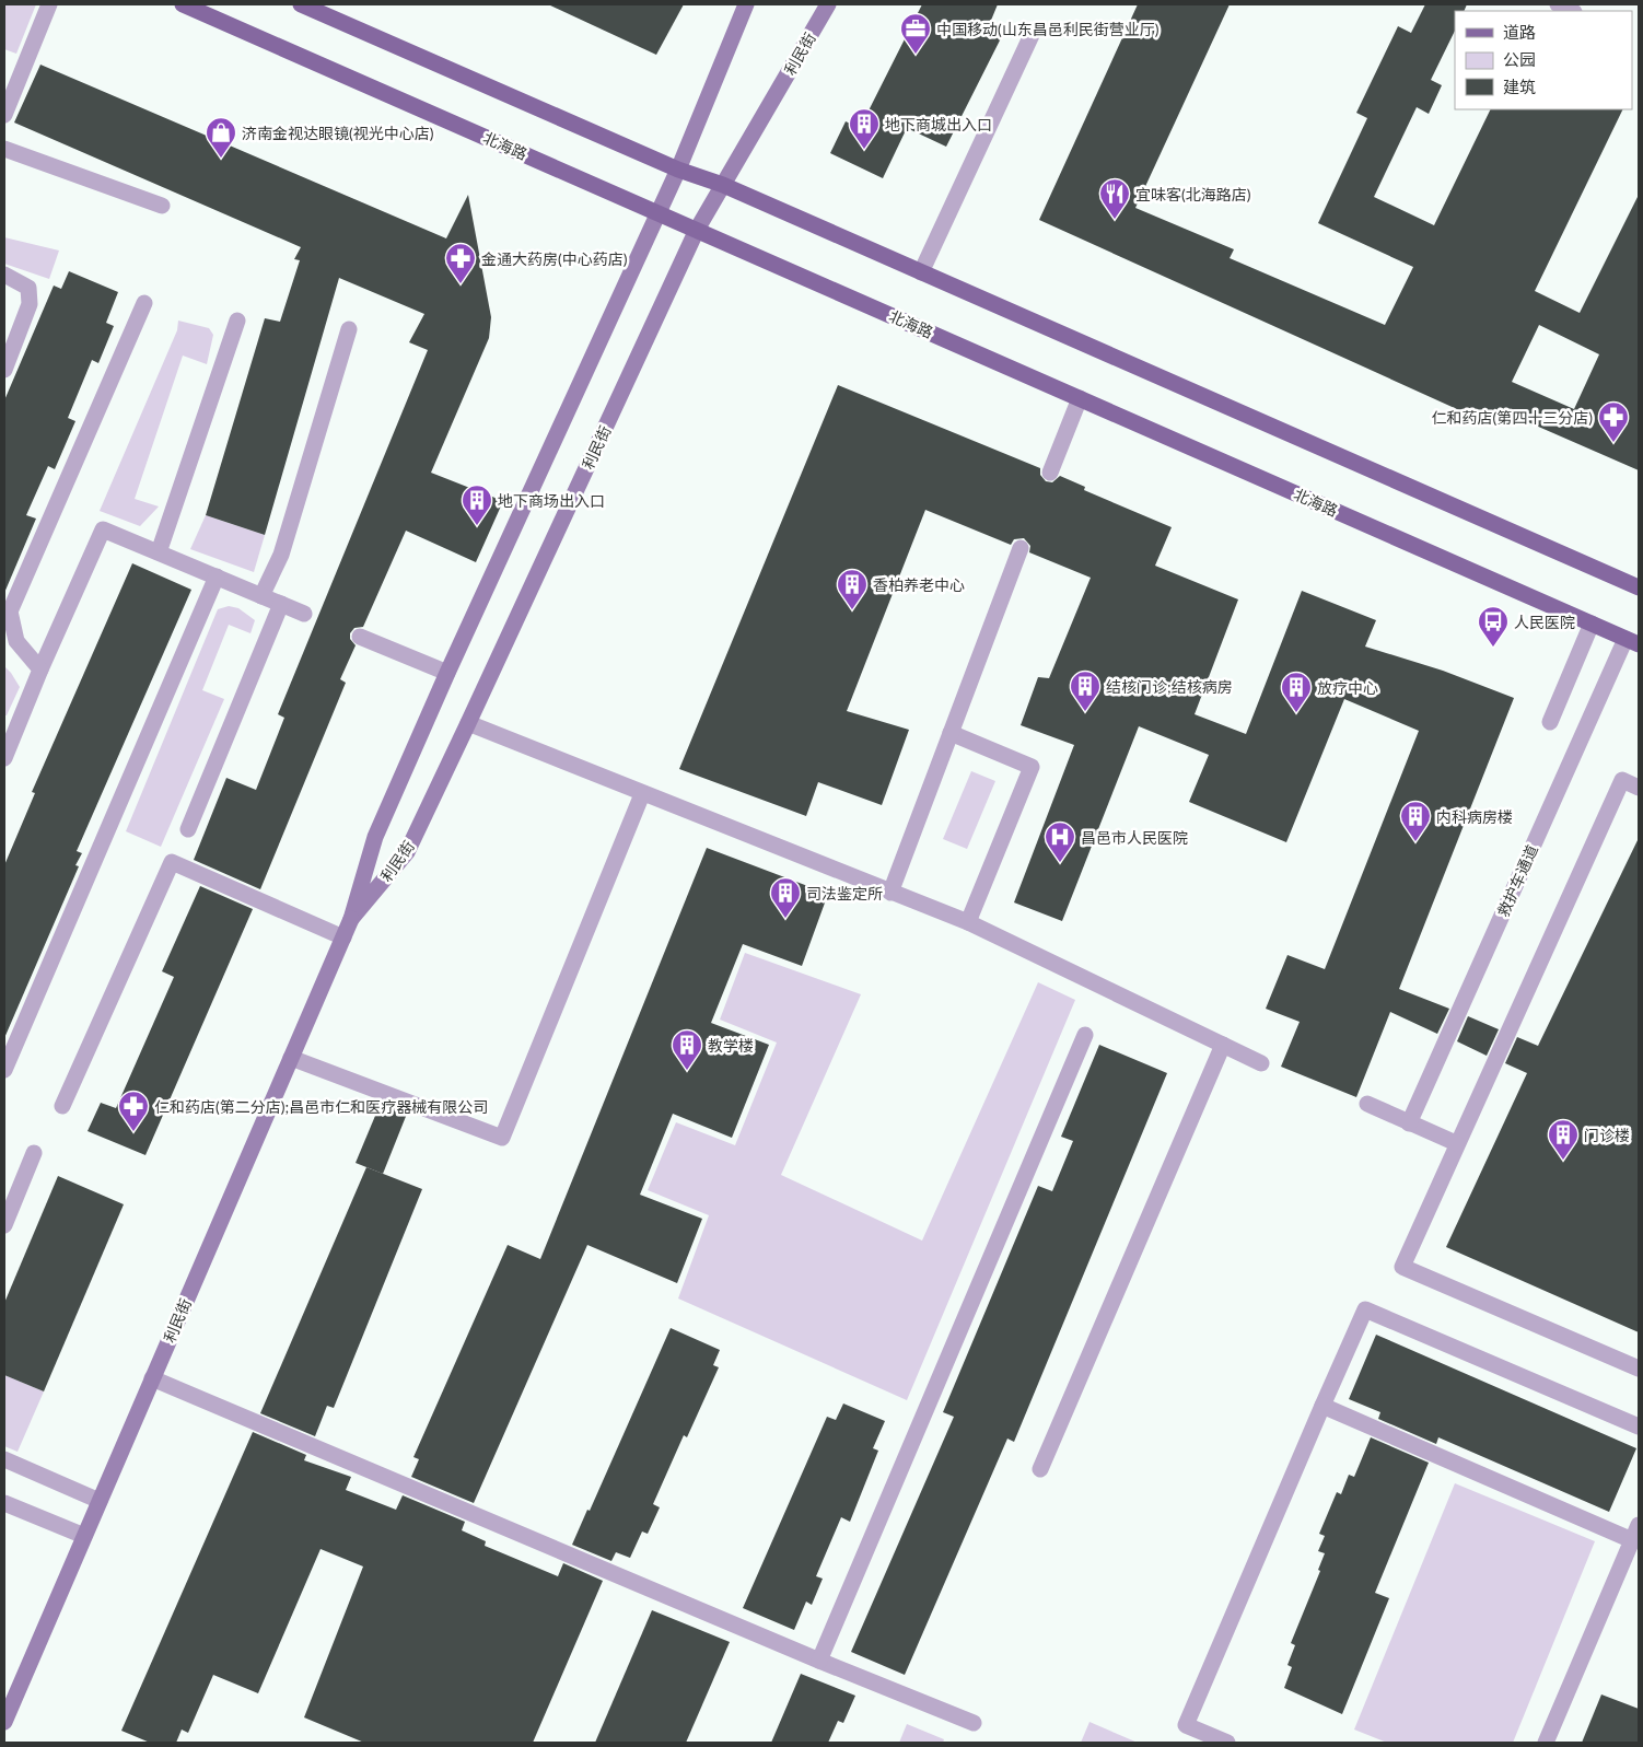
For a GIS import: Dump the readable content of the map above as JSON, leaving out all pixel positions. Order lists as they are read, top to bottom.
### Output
{
  "streets": {
    "main road": ["利民街", "北海路"],
    "lane": ["救护车通道"]
  },
  "crossings": [
    ["利民街", "北海路"],
    ["北海路", "救护车通道"]
  ],
  "places": {
    "office": ["中国移动(山东昌邑利民街营业厅)"],
    "building": [
      "地下商城出入口",
      "地下商场出入口",
      "香柏养老中心",
      "结核门诊;结核病房",
      "放疗中心",
      "内科病房楼",
      "司法鉴定所",
      "教学楼",
      "门诊楼"
    ],
    "shop": ["济南金视达眼镜(视光中心店)"],
    "restaurant": ["宜味客(北海路店)"],
    "pharmacy": ["金通大药房(中心药店)", "仁和药店(第四十三分店)", "仁和药店(第二分店);昌邑市仁和医疗器械有限公司"],
    "bus stop": ["人民医院"],
    "hospital": ["昌邑市人民医院"]
  },
  "legend": ["道路", "公园", "建筑"]
}
